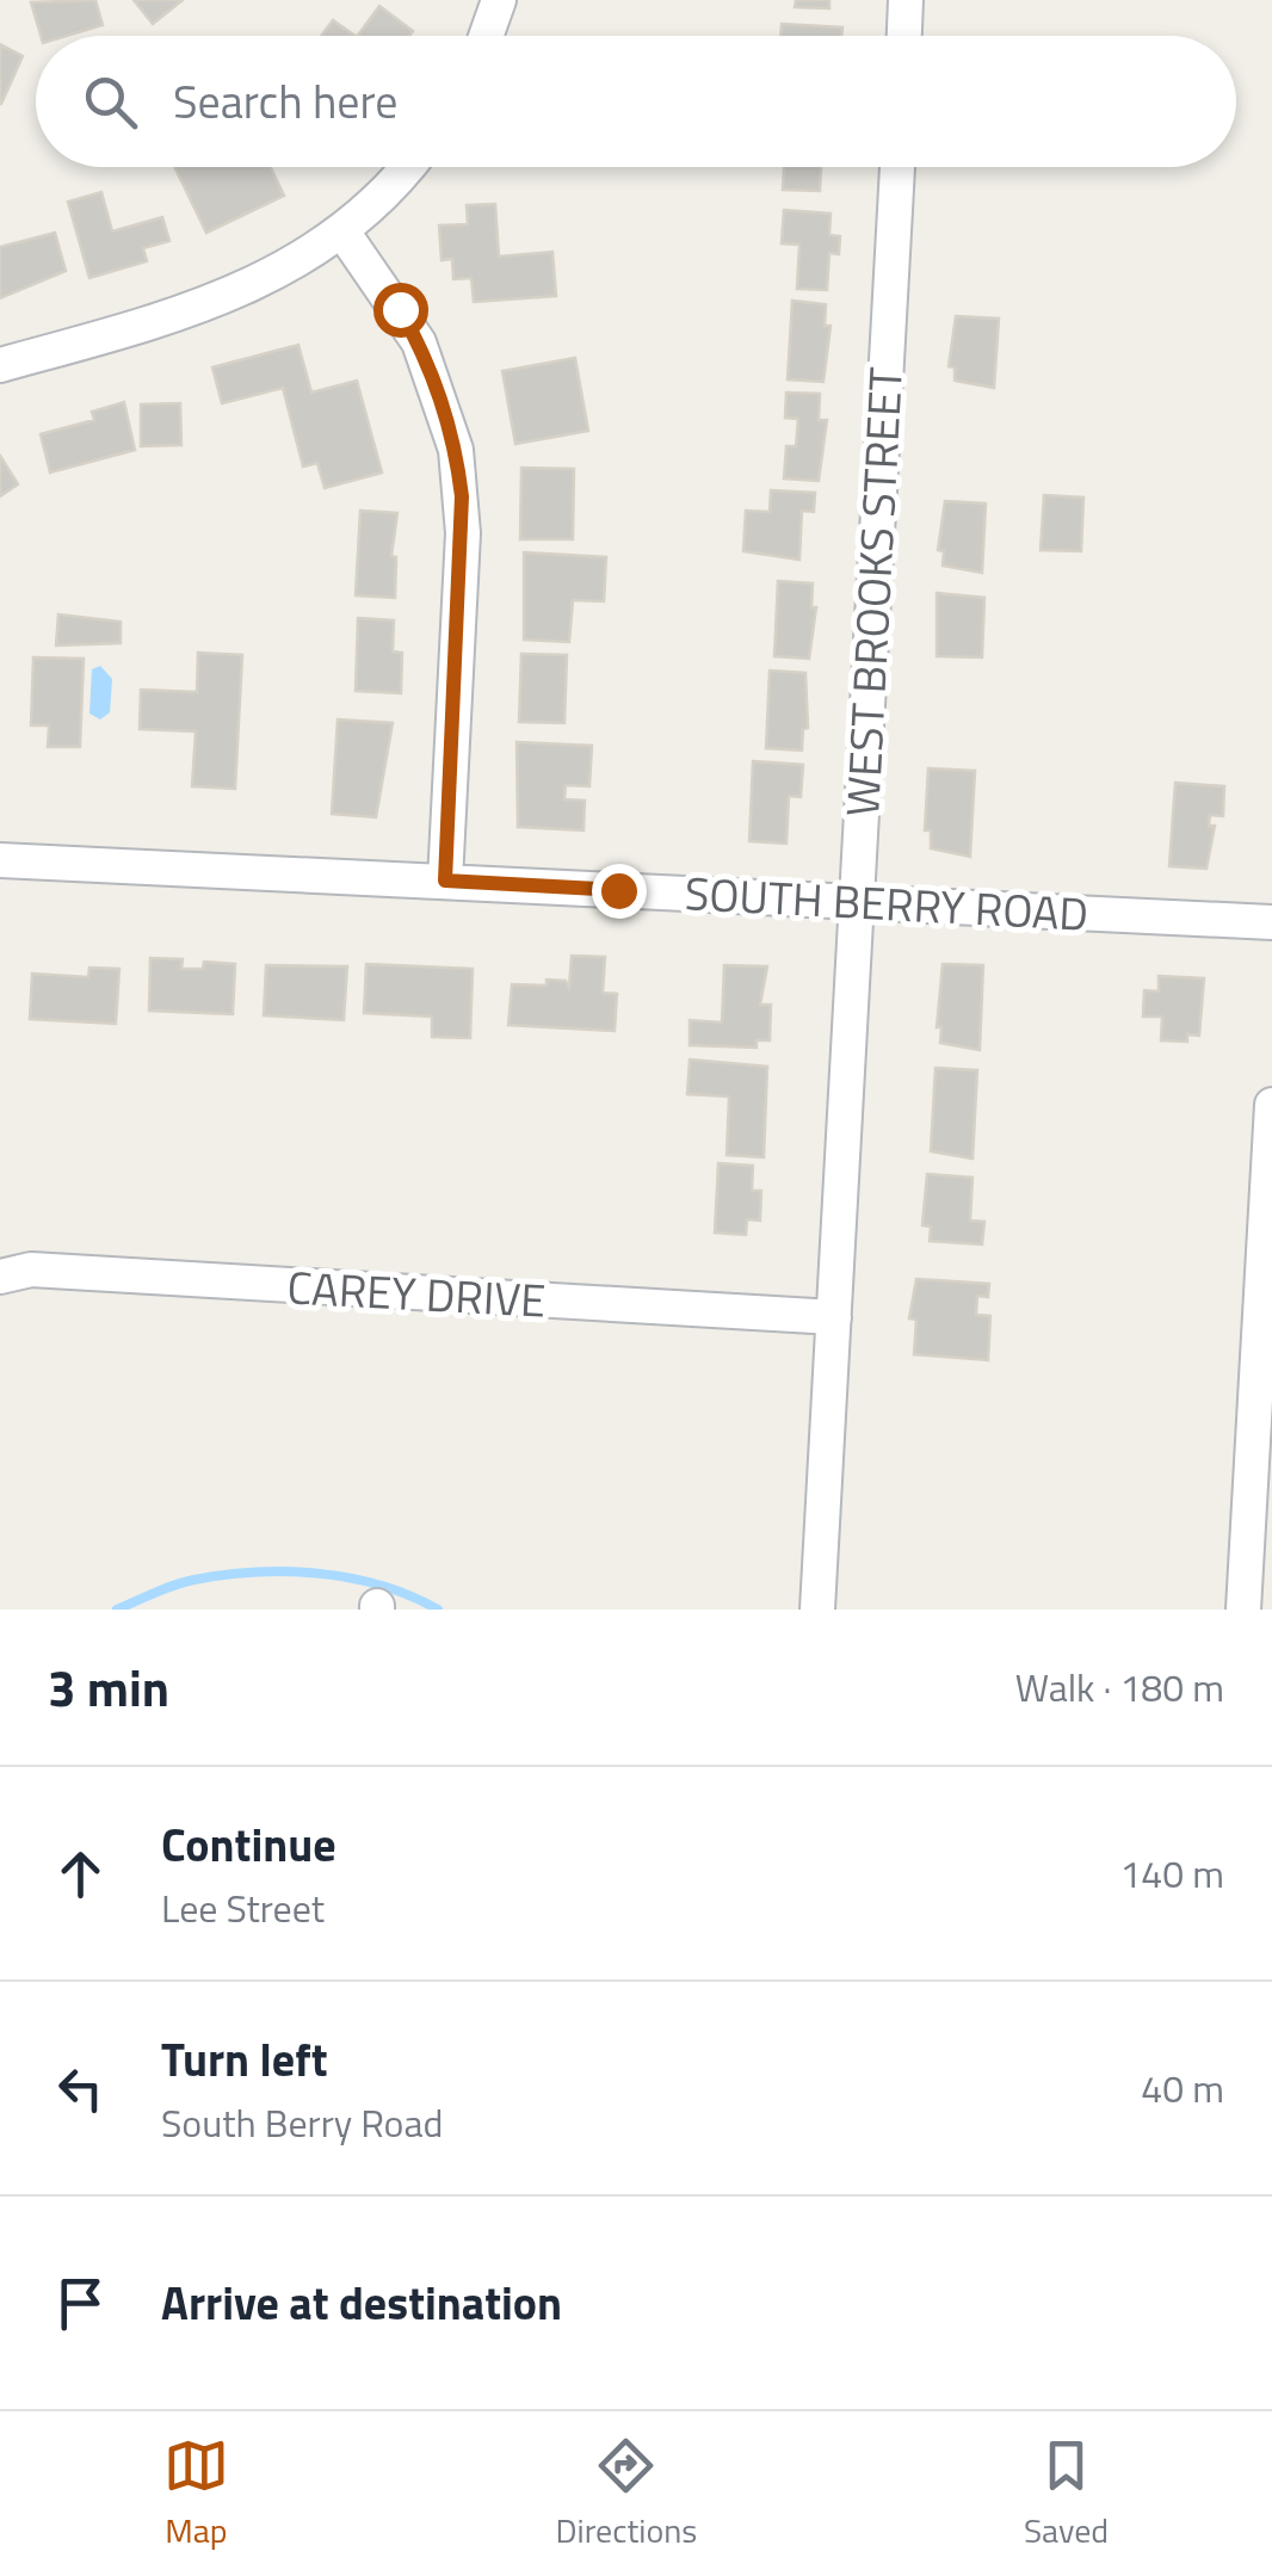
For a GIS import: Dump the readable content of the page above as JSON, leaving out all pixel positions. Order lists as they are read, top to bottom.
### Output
{
  "streets": {
    "street": ["WEST BROOKS STREET", "SOUTH BERRY ROAD", "CAREY DRIVE"]
  },
  "crossings": [
    ["WEST BROOKS STREET", "SOUTH BERRY ROAD"],
    ["WEST BROOKS STREET", "CAREY DRIVE"]
  ],
  "page": {
    "search": "Search here",
    "heading": ["3 min", "Walk · 180 m"],
    "list": [
      ["Continue", "Lee Street", "140 m"],
      ["Turn left", "South Berry Road", "40 m"],
      "Arrive at destination"
    ],
    "nav": ["Map", "Directions", "Saved"]
  }
}
